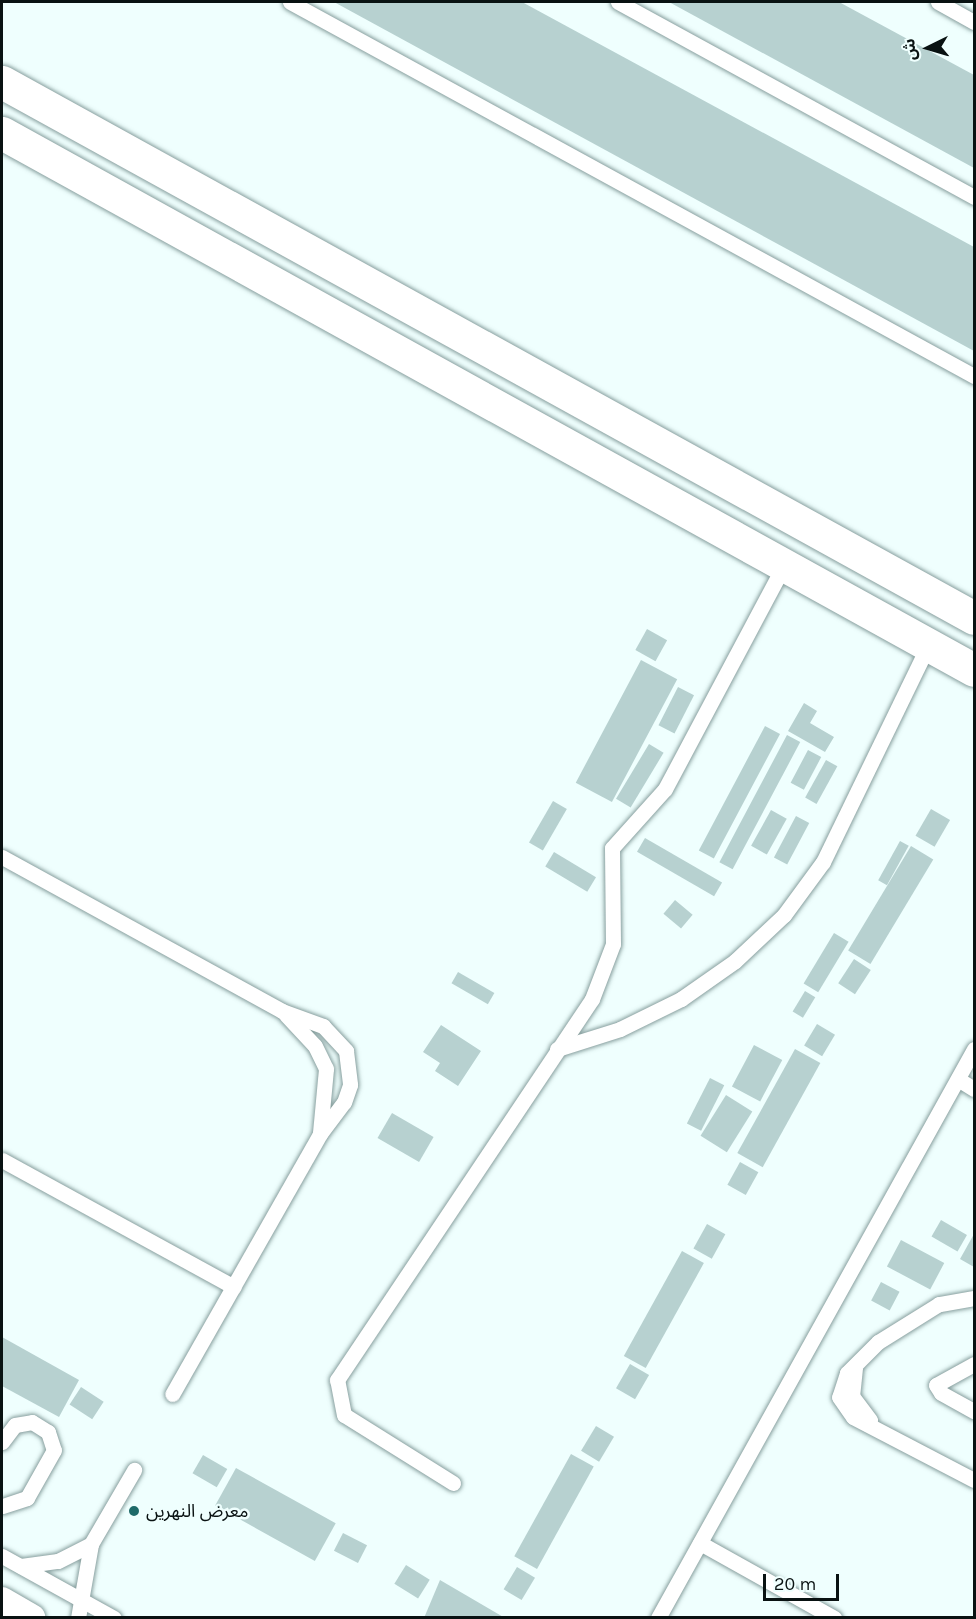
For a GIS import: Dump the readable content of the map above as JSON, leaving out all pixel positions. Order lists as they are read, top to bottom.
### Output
{
  "places": ["معرض النهرين"],
  "scale_bar": "20 m",
  "north": "left"
}
